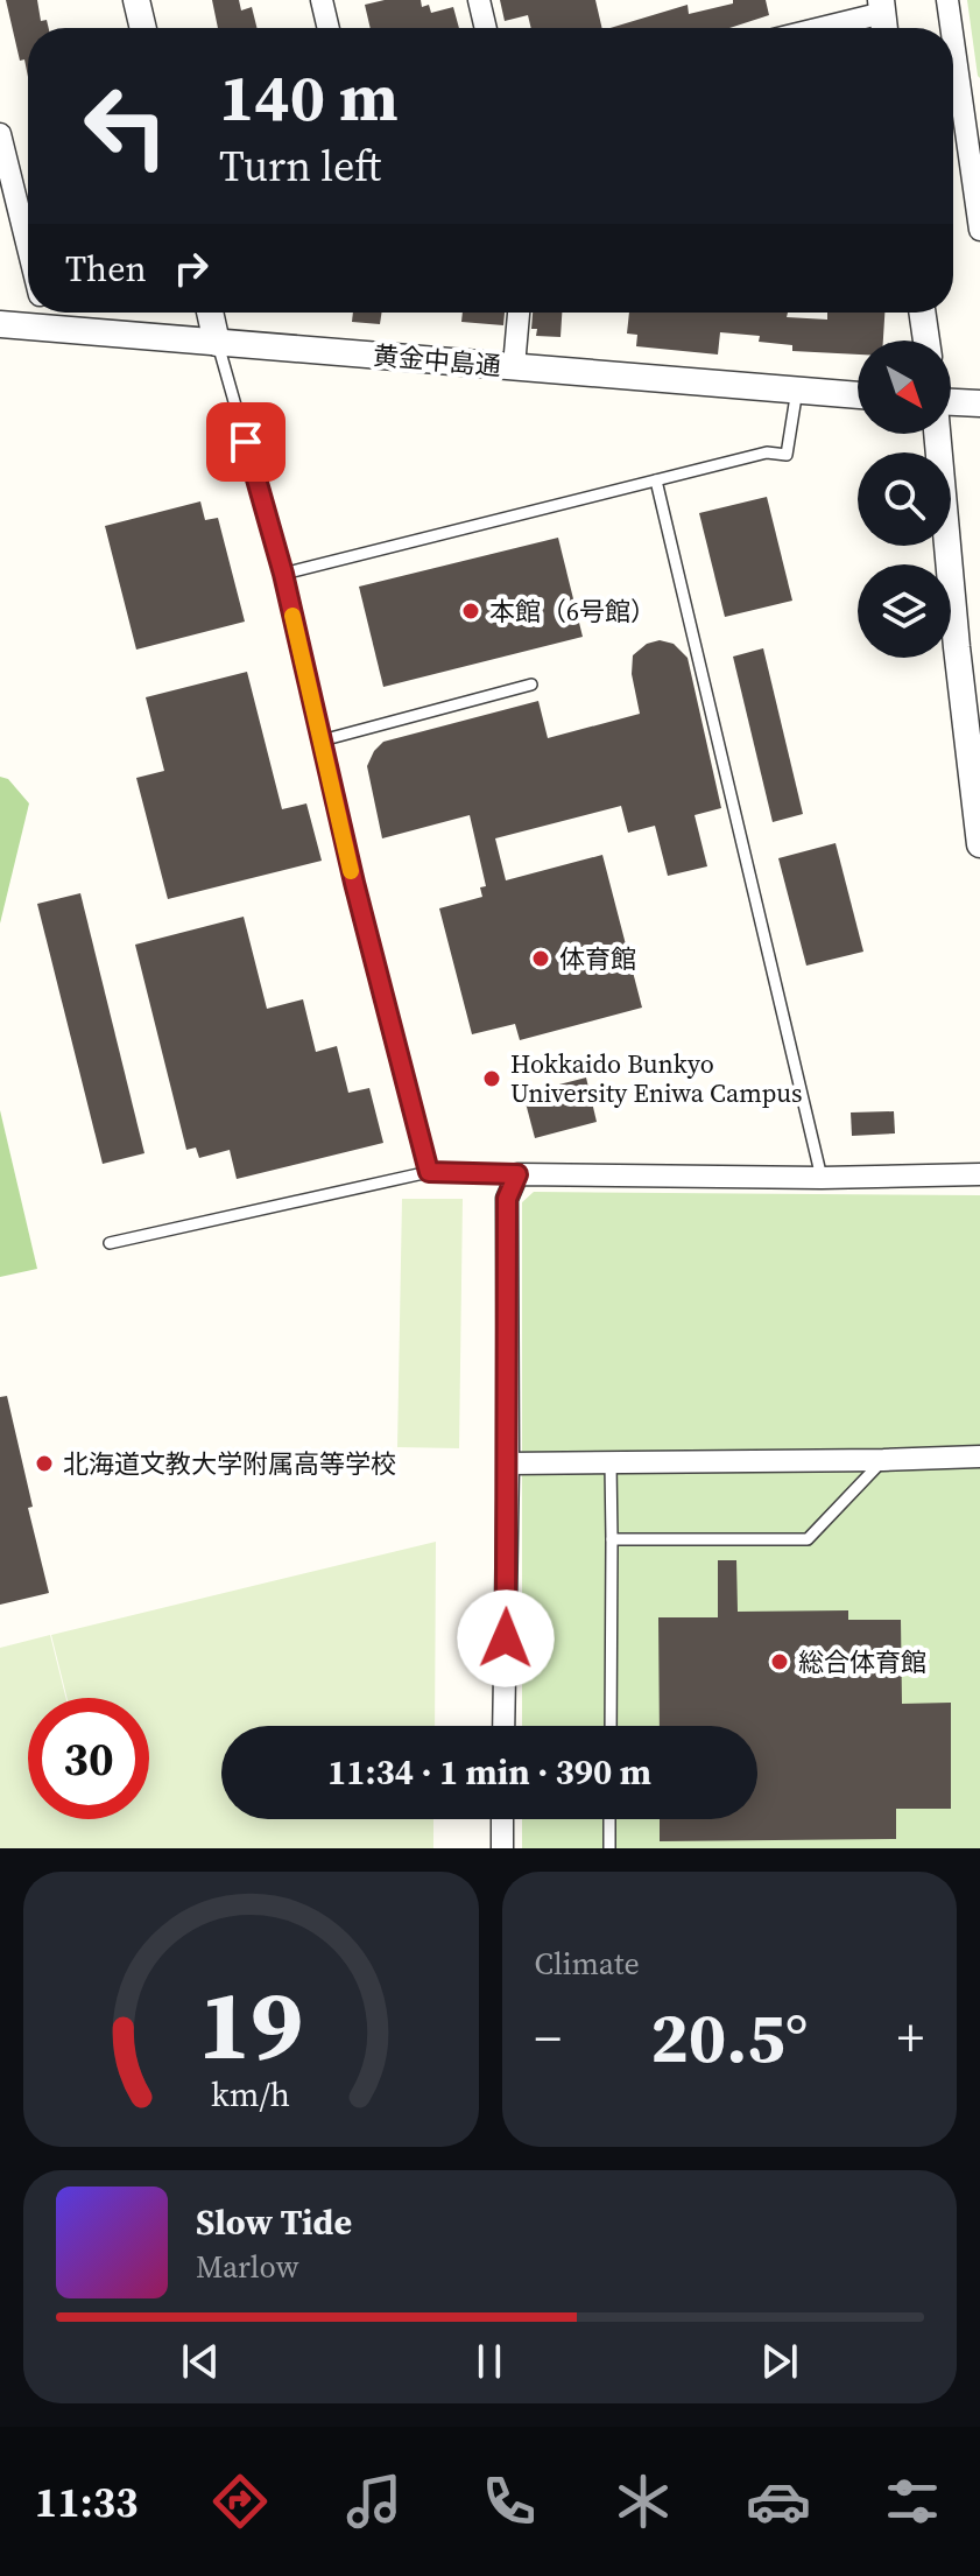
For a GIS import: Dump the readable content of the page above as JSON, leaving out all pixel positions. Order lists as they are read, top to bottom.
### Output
{
  "streets": {
    "street": ["黄金中島通"]
  },
  "places": [
    "本館（6号館）",
    "体育館",
    "Hokkaido Bunkyo University Eniwa Campus",
    "北海道文教大学附属高等学校",
    "総合体育館"
  ],
  "north": "bottom right",
  "page": {
    "turn": ["140 m", "Turn left"],
    "then": "Then",
    "limit": "30",
    "trip": "11:34 · 1 min · 390 m",
    "tile": "Climate",
    "heat": ["−", "20.5°", "+"],
    "song": ["Slow Tide", "Marlow"],
    "tabs": "11:33",
    "gauge": ["19", "km/h"]
  }
}
